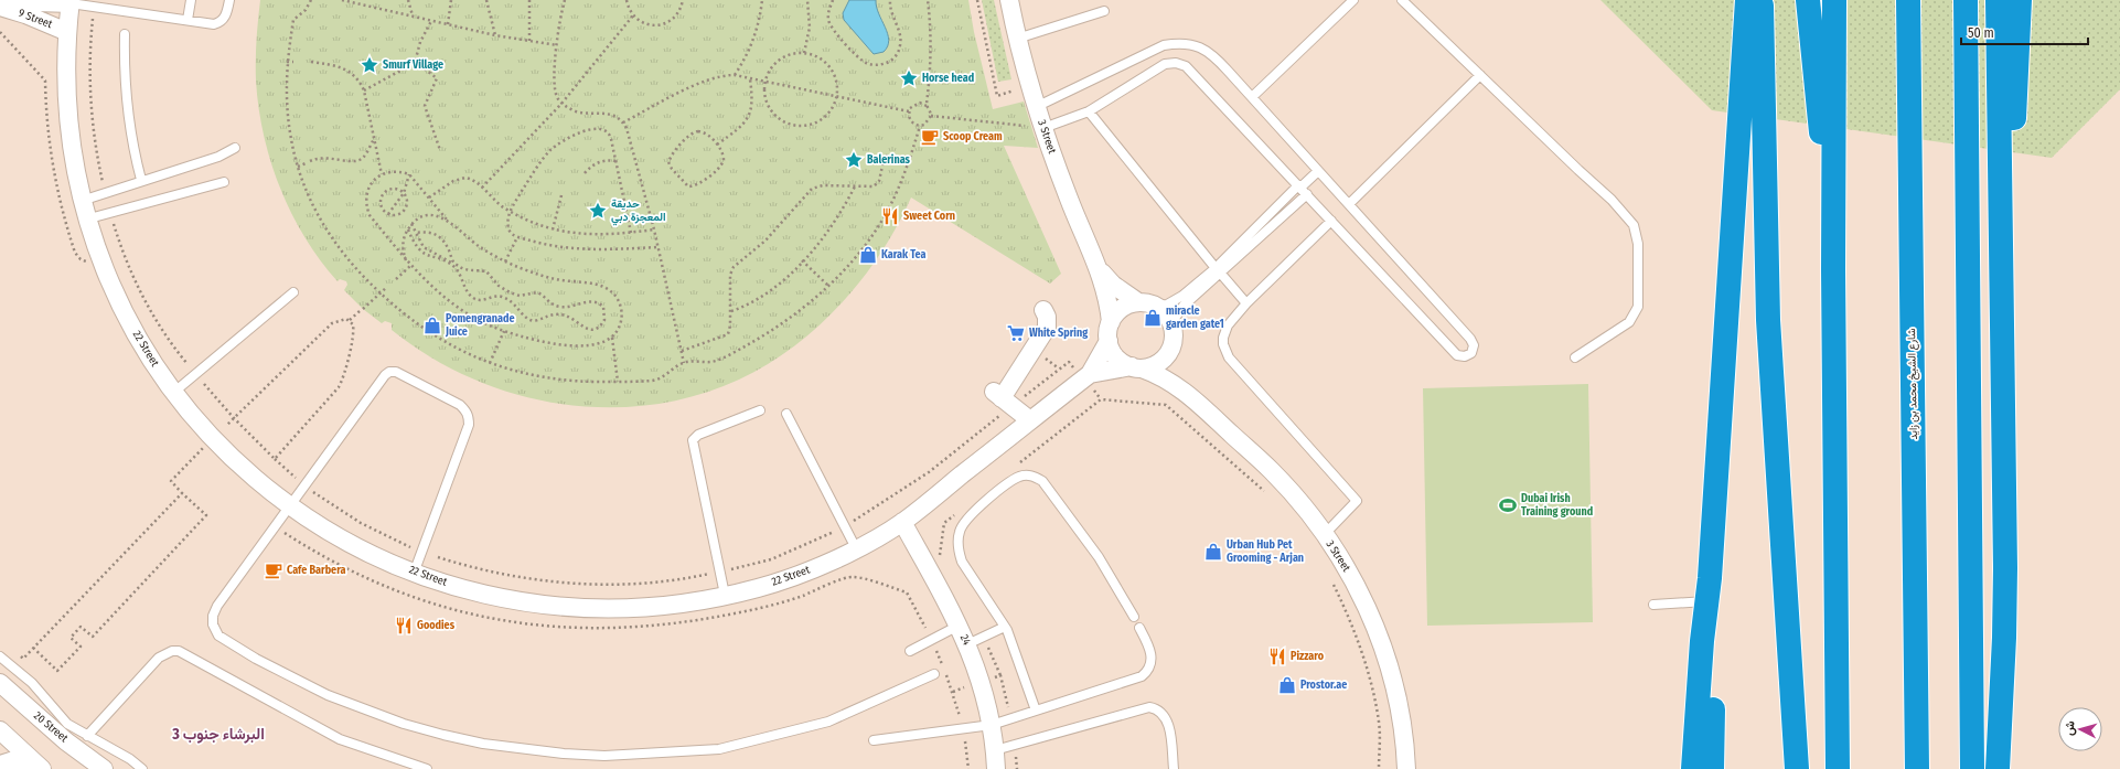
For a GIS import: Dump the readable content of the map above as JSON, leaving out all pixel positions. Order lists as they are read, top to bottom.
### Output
{
  "streets": {
    "highway": ["شارع الشيخ محمد بن زايد"],
    "street": [
      "9 Street",
      "3 Street",
      "22 Street",
      "24",
      "20 Street"
    ]
  },
  "crossings": [
    ["9 Street", "22 Street"],
    ["3 Street", "22 Street"],
    ["22 Street", "24"]
  ],
  "districts": ["البرشاء جنوب 3"],
  "places": {
    "place": [
      "Smurf Village",
      "Horse head",
      "Balerinas",
      "حديقة المعجزة دبي"
    ],
    "cafe": ["Scoop Cream", "Cafe Barbera"],
    "restaurant": ["Sweet Corn", "Goodies", "Pizzaro"],
    "shop": [
      "Karak Tea",
      "miracle garden gate1",
      "Pomengranade Juice",
      "Urban Hub Pet Grooming - Arjan",
      "Prostor.ae"
    ],
    "supermarket": ["White Spring"],
    "sports": ["Dubai Irish Training ground"]
  },
  "scale_bar": "50 m",
  "north": "left"
}
